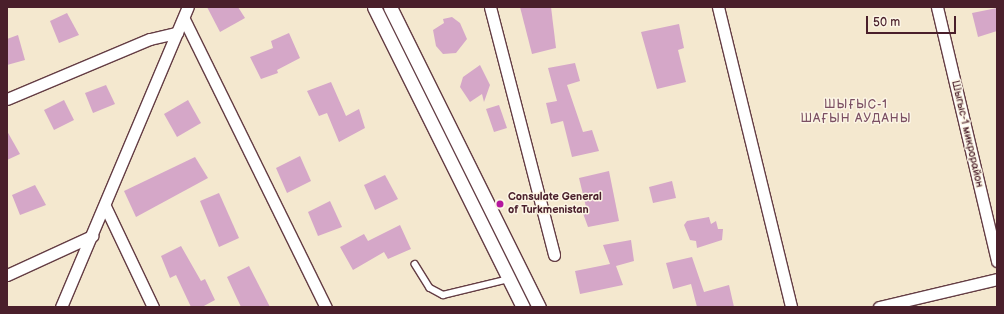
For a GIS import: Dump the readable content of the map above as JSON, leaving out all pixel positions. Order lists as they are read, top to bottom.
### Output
{
  "streets": {
    "street": ["Шыгыс-1 микрорайон"]
  },
  "districts": ["ШЫҒЫС-1 ШАҒЫН АУДАНЫ"],
  "places": ["Consulate General of Turkmenistan"],
  "scale_bar": "50 m"
}
